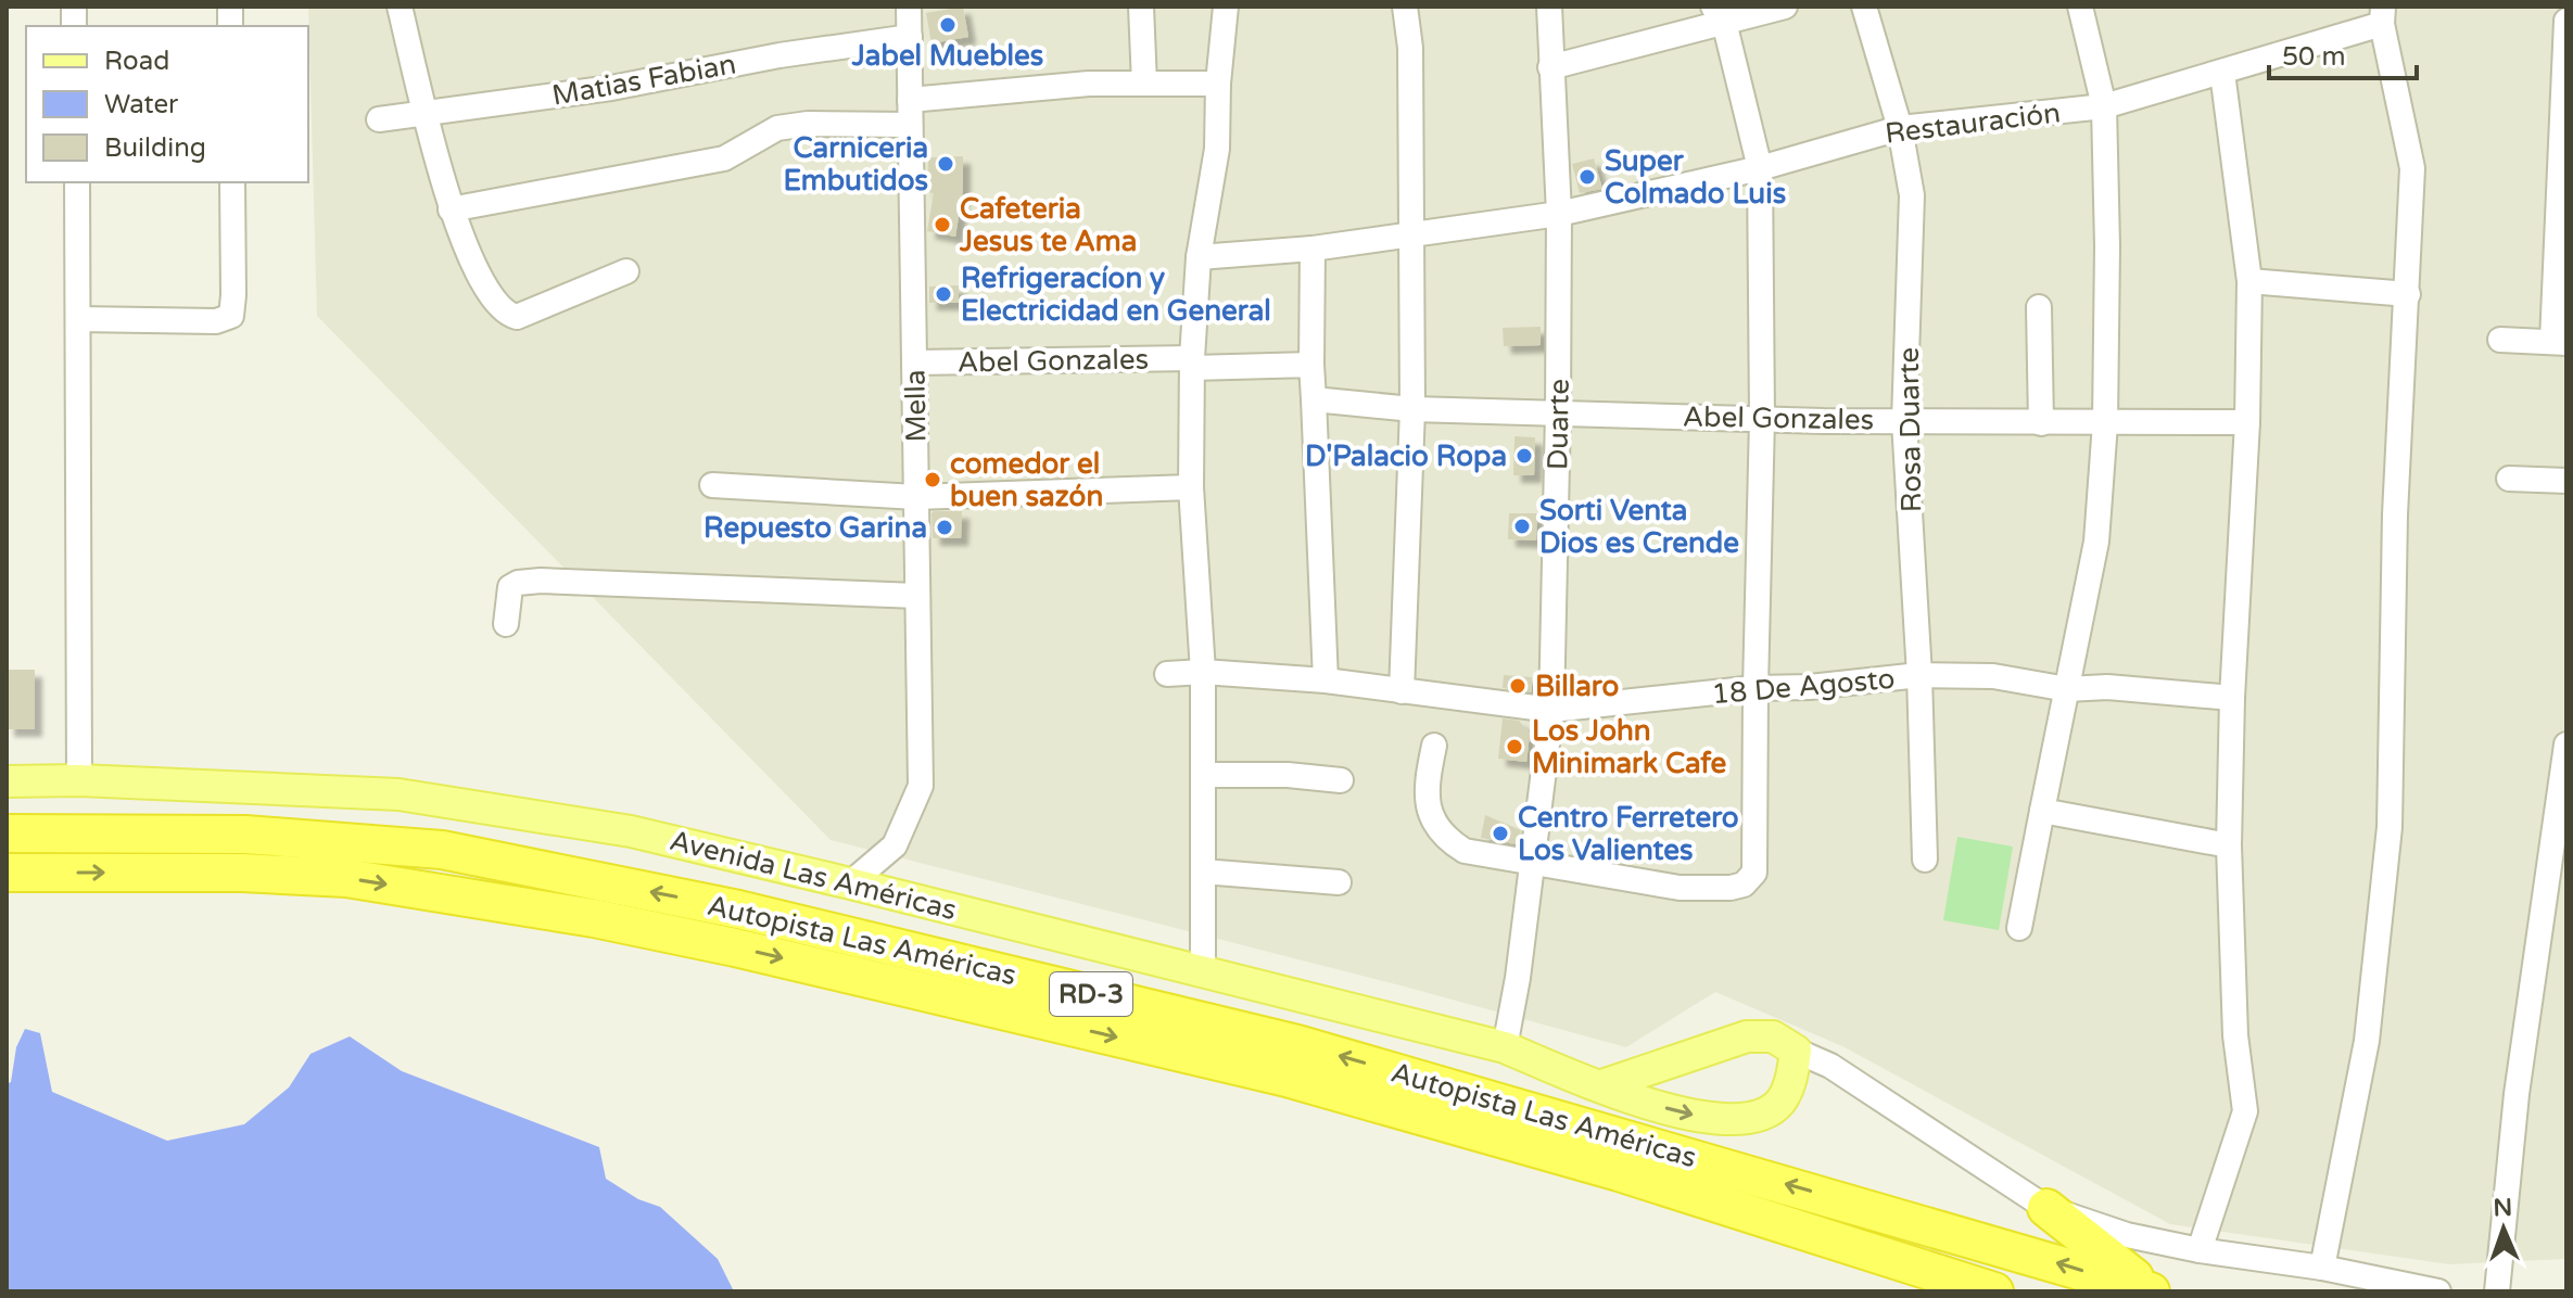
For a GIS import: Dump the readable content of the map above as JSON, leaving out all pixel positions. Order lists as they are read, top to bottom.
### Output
{
  "streets": {
    "highway": ["Autopista Las Américas", "RD-3"],
    "main road": ["Avenida Las Américas"],
    "street": [
      "Matias Fabian",
      "Restauración",
      "Abel Gonzales",
      "Mella",
      "Duarte",
      "Rosa Duarte",
      "18 De Agosto"
    ]
  },
  "crossings": [
    ["Matias Fabian", "Mella"],
    ["Restauración", "Duarte"],
    ["Restauración", "Rosa Duarte"],
    ["Abel Gonzales", "Mella"],
    ["Abel Gonzales", "Duarte"],
    ["Abel Gonzales", "Rosa Duarte"],
    ["Mella", "Avenida Las Américas"],
    ["Duarte", "18 De Agosto"],
    ["Duarte", "Avenida Las Américas"],
    ["Rosa Duarte", "18 De Agosto"]
  ],
  "places": [
    "Jabel Muebles",
    "Carniceria Embutidos",
    "Super Colmado Luis",
    "Cafeteria Jesus te Ama",
    "Refrigeracíon y Electricidad en General",
    "D'Palacio Ropa",
    "comedor el buen sazón",
    "Sorti Venta Dios es Crende",
    "Repuesto Garina",
    "Billaro",
    "Los John Minimark Cafe",
    "Centro Ferretero Los Valientes"
  ],
  "legend": ["Road", "Water", "Building"],
  "scale_bar": "50 m",
  "north": "top"
}
